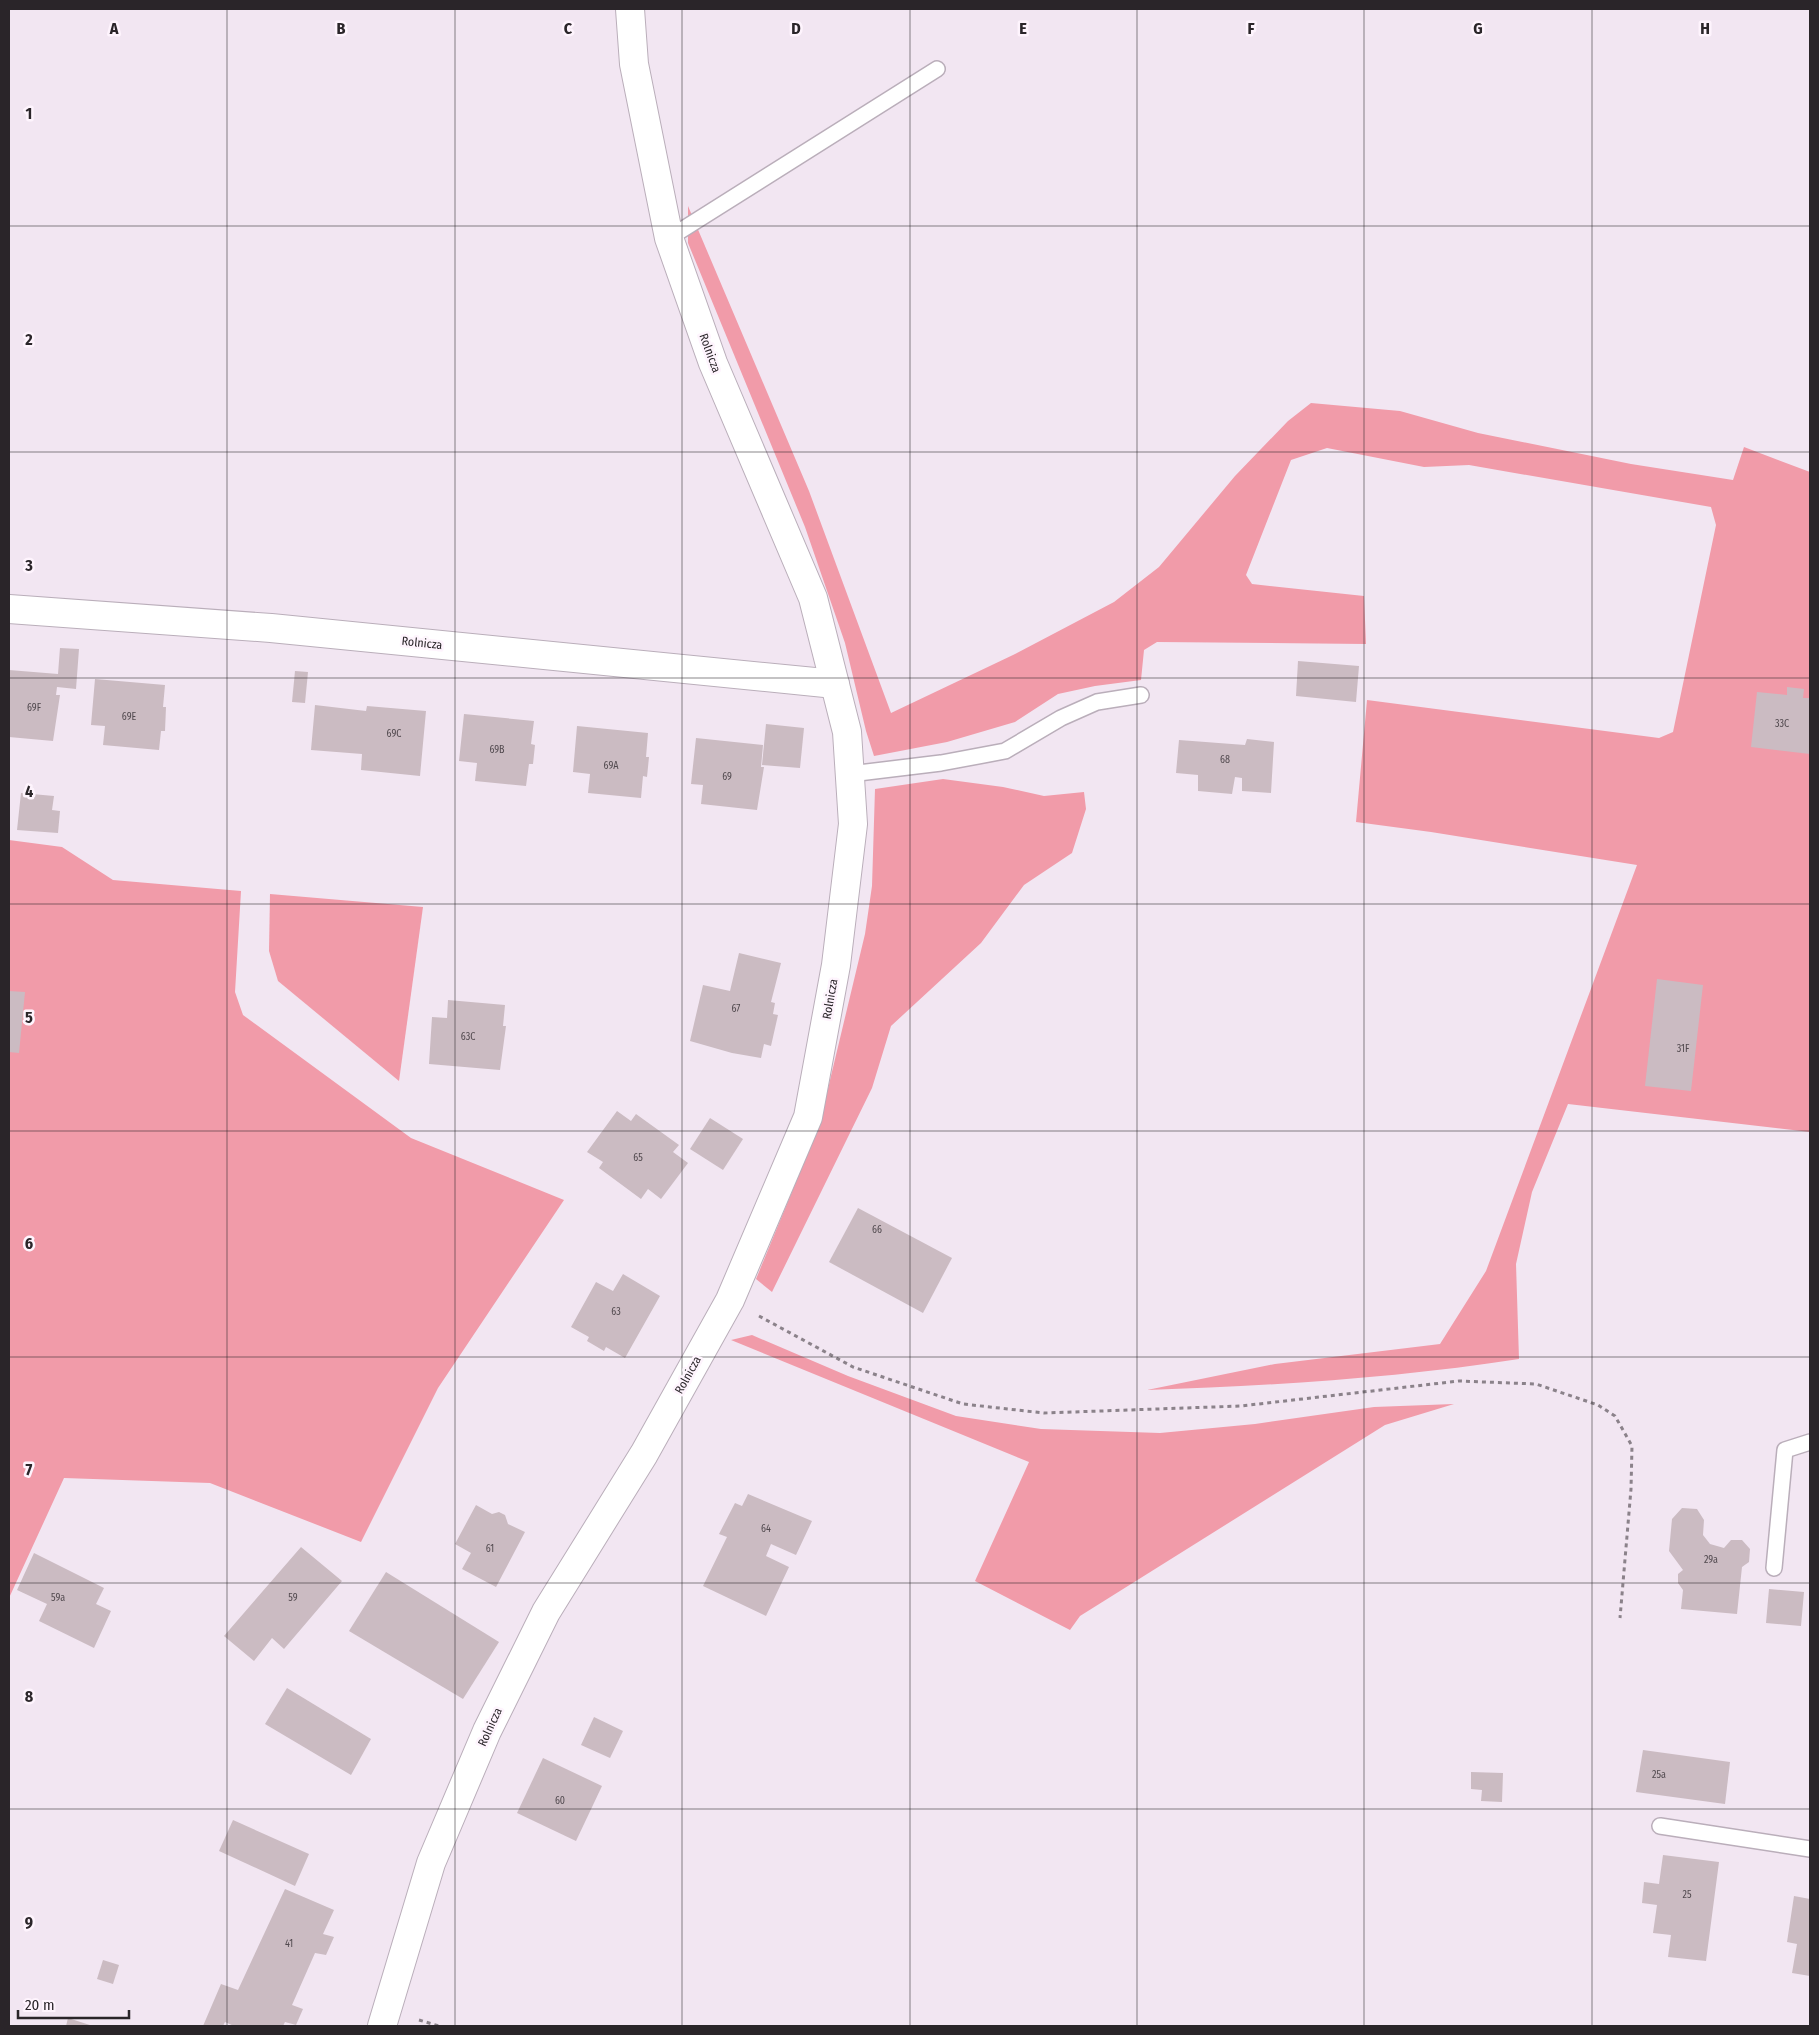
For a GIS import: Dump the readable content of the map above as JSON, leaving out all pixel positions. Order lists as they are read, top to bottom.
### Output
{
  "streets": {
    "street": ["Rolnicza"]
  },
  "house_numbers": [
    "69F",
    "69E",
    "33C",
    "69C",
    "69B",
    "68",
    "69A",
    "69",
    "67",
    "63C",
    "31F",
    "65",
    "66",
    "63",
    "64",
    "61",
    "29a",
    "59a",
    "59",
    "25a",
    "60",
    "25",
    "41"
  ],
  "scale_bar": "20 m",
  "grid": {
    "columns": [
      "A",
      "B",
      "C",
      "D",
      "E",
      "F",
      "G",
      "H"
    ],
    "rows": [
      "1",
      "2",
      "3",
      "4",
      "5",
      "6",
      "7",
      "8",
      "9"
    ]
  }
}
